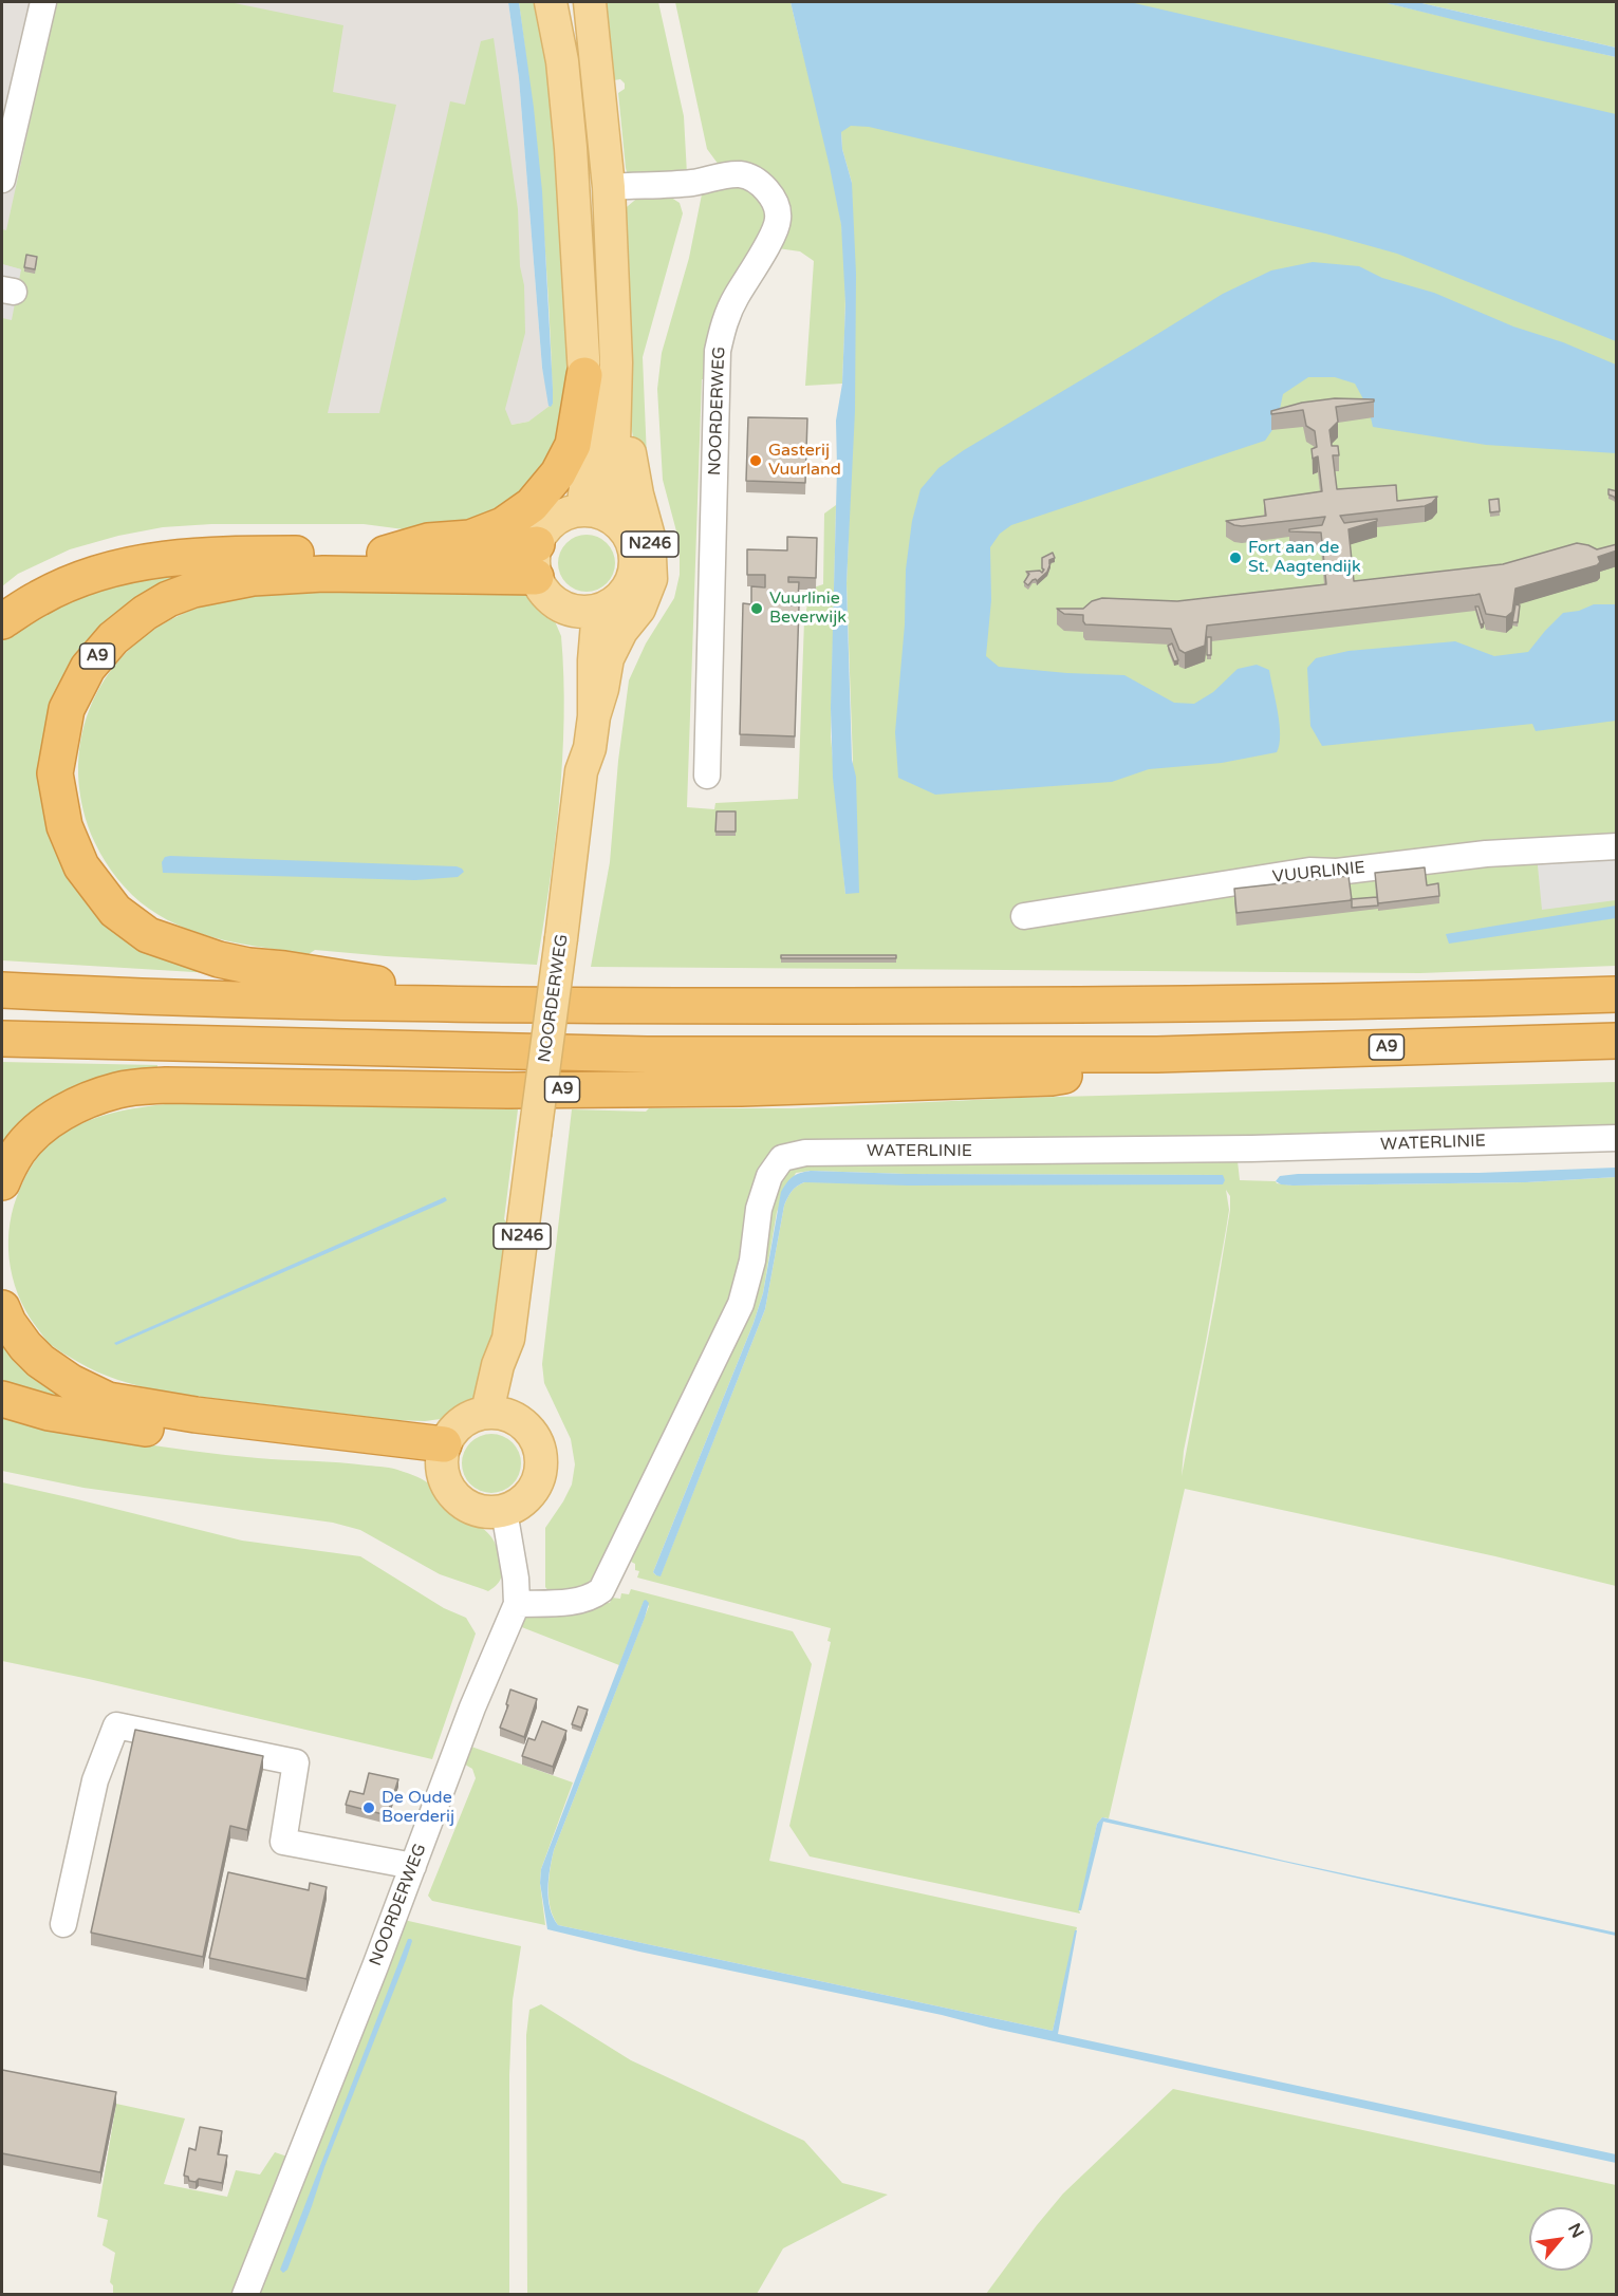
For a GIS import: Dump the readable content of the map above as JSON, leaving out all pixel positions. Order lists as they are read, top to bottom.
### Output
{
  "streets": {
    "highway": ["A9"],
    "main road": ["NOORDERWEG", "N246"],
    "street": ["VUURLINIE", "WATERLINIE"]
  },
  "crossings": [
    ["NOORDERWEG", "N246"],
    ["NOORDERWEG", "A9"],
    ["NOORDERWEG", "WATERLINIE"],
    ["N246", "A9"]
  ],
  "places": [
    "Gasterij Vuurland",
    "Fort aan de St. Aagtendijk",
    "Vuurlinie Beverwijk",
    "De Oude Boerderij"
  ],
  "north": "top right"
}
